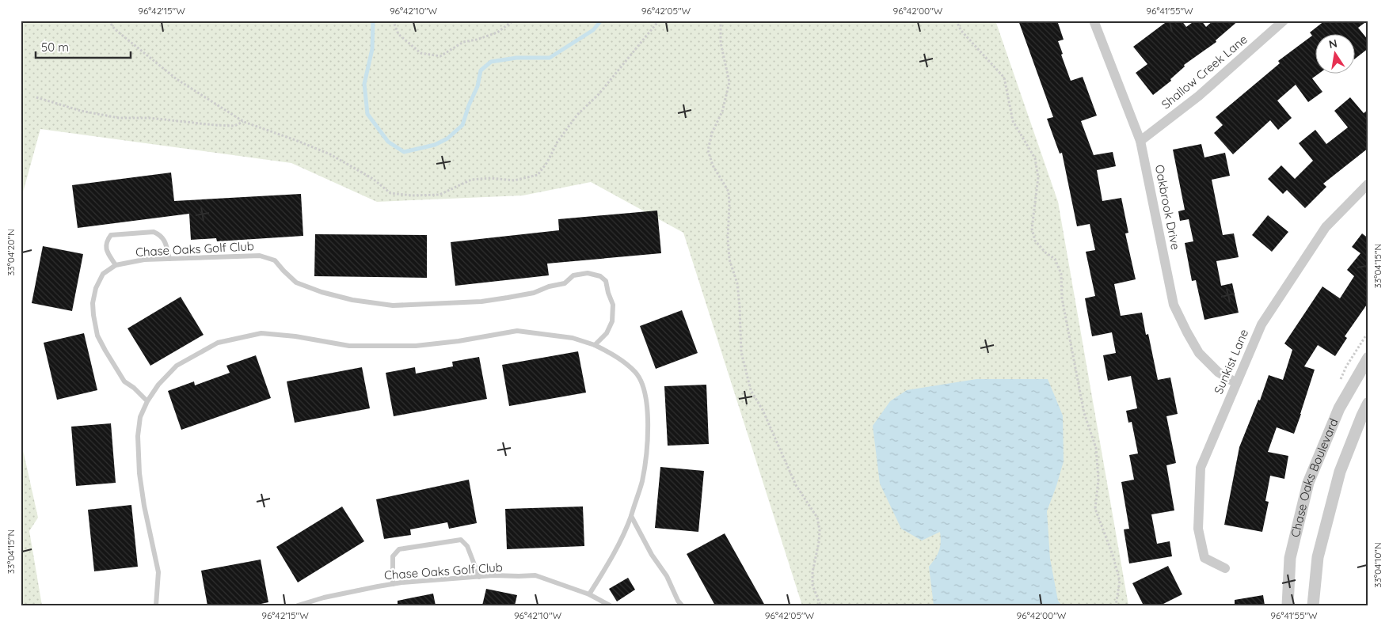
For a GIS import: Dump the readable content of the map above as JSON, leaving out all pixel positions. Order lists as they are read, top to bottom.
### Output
{
  "streets": {
    "street": [
      "Shallow Creek Lane",
      "Oakbrook Drive",
      "Sunkist Lane",
      "Chase Oaks Boulevard"
    ],
    "lane": ["Chase Oaks Golf Club"]
  },
  "crossings": [
    ["Shallow Creek Lane", "Oakbrook Drive"],
    ["Oakbrook Drive", "Sunkist Lane"]
  ],
  "scale_bar": "50 m",
  "north": "top",
  "coordinates": [
    "96°42'15\"W",
    "96°42'10\"W",
    "96°42'05\"W",
    "96°42'00\"W",
    "96°41'55\"W",
    "33°04'20\"N",
    "33°04'15\"N",
    "33°04'10\"N"
  ]
}
